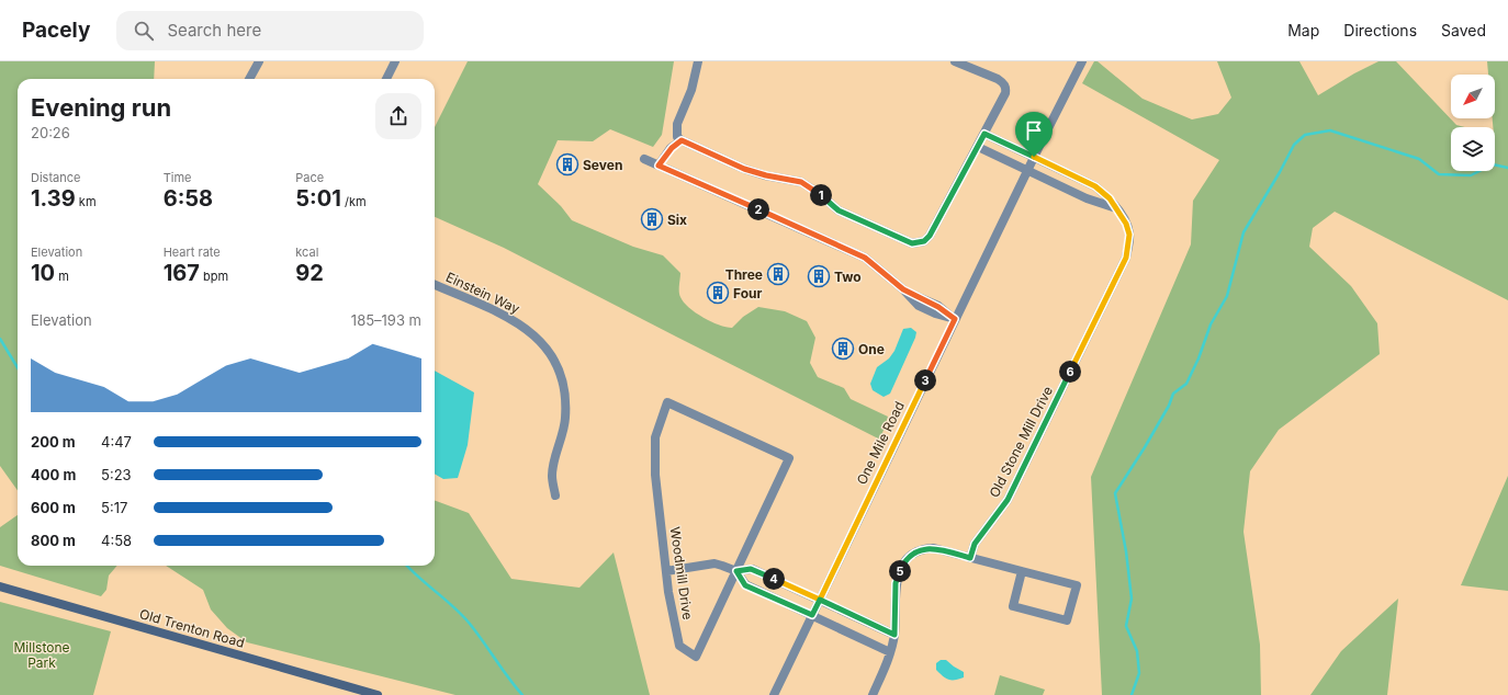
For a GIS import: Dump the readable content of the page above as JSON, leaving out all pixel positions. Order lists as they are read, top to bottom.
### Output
{
  "streets": {
    "main road": ["Old Trenton Road"],
    "street": [
      "Einstein Way",
      "Old Stone Mill Drive",
      "One Mile Road",
      "Woodmill Drive"
    ]
  },
  "crossings": [
    ["Old Stone Mill Drive", "One Mile Road"]
  ],
  "parks": ["Millstone Park"],
  "places": {
    "building": [
      "Seven",
      "Six",
      "Three",
      "Two",
      "Four",
      "One"
    ]
  },
  "north": "bottom left",
  "page": {
    "header": "Pacely",
    "search": "Search here",
    "nav": ["Map", "Directions", "Saved"],
    "heading": ["Evening run", "20:26"],
    "stats": [
      ["Distance", "1.39 km"],
      ["Time", "6:58"],
      ["Pace", "5:01 /km"],
      ["Elevation", "10 m"],
      ["Heart rate", "167 bpm"],
      ["kcal", "92"]
    ],
    "pins": [
      "1",
      "2",
      "6",
      "3",
      "5",
      "4"
    ],
    "chart": ["Elevation", "185–193 m"],
    "list": [
      {
        "name": "200 m",
        "note": "4:47"
      },
      {
        "name": "400 m",
        "note": "5:23"
      },
      {
        "name": "600 m",
        "note": "5:17"
      },
      {
        "name": "800 m",
        "note": "4:58"
      }
    ]
  }
}
